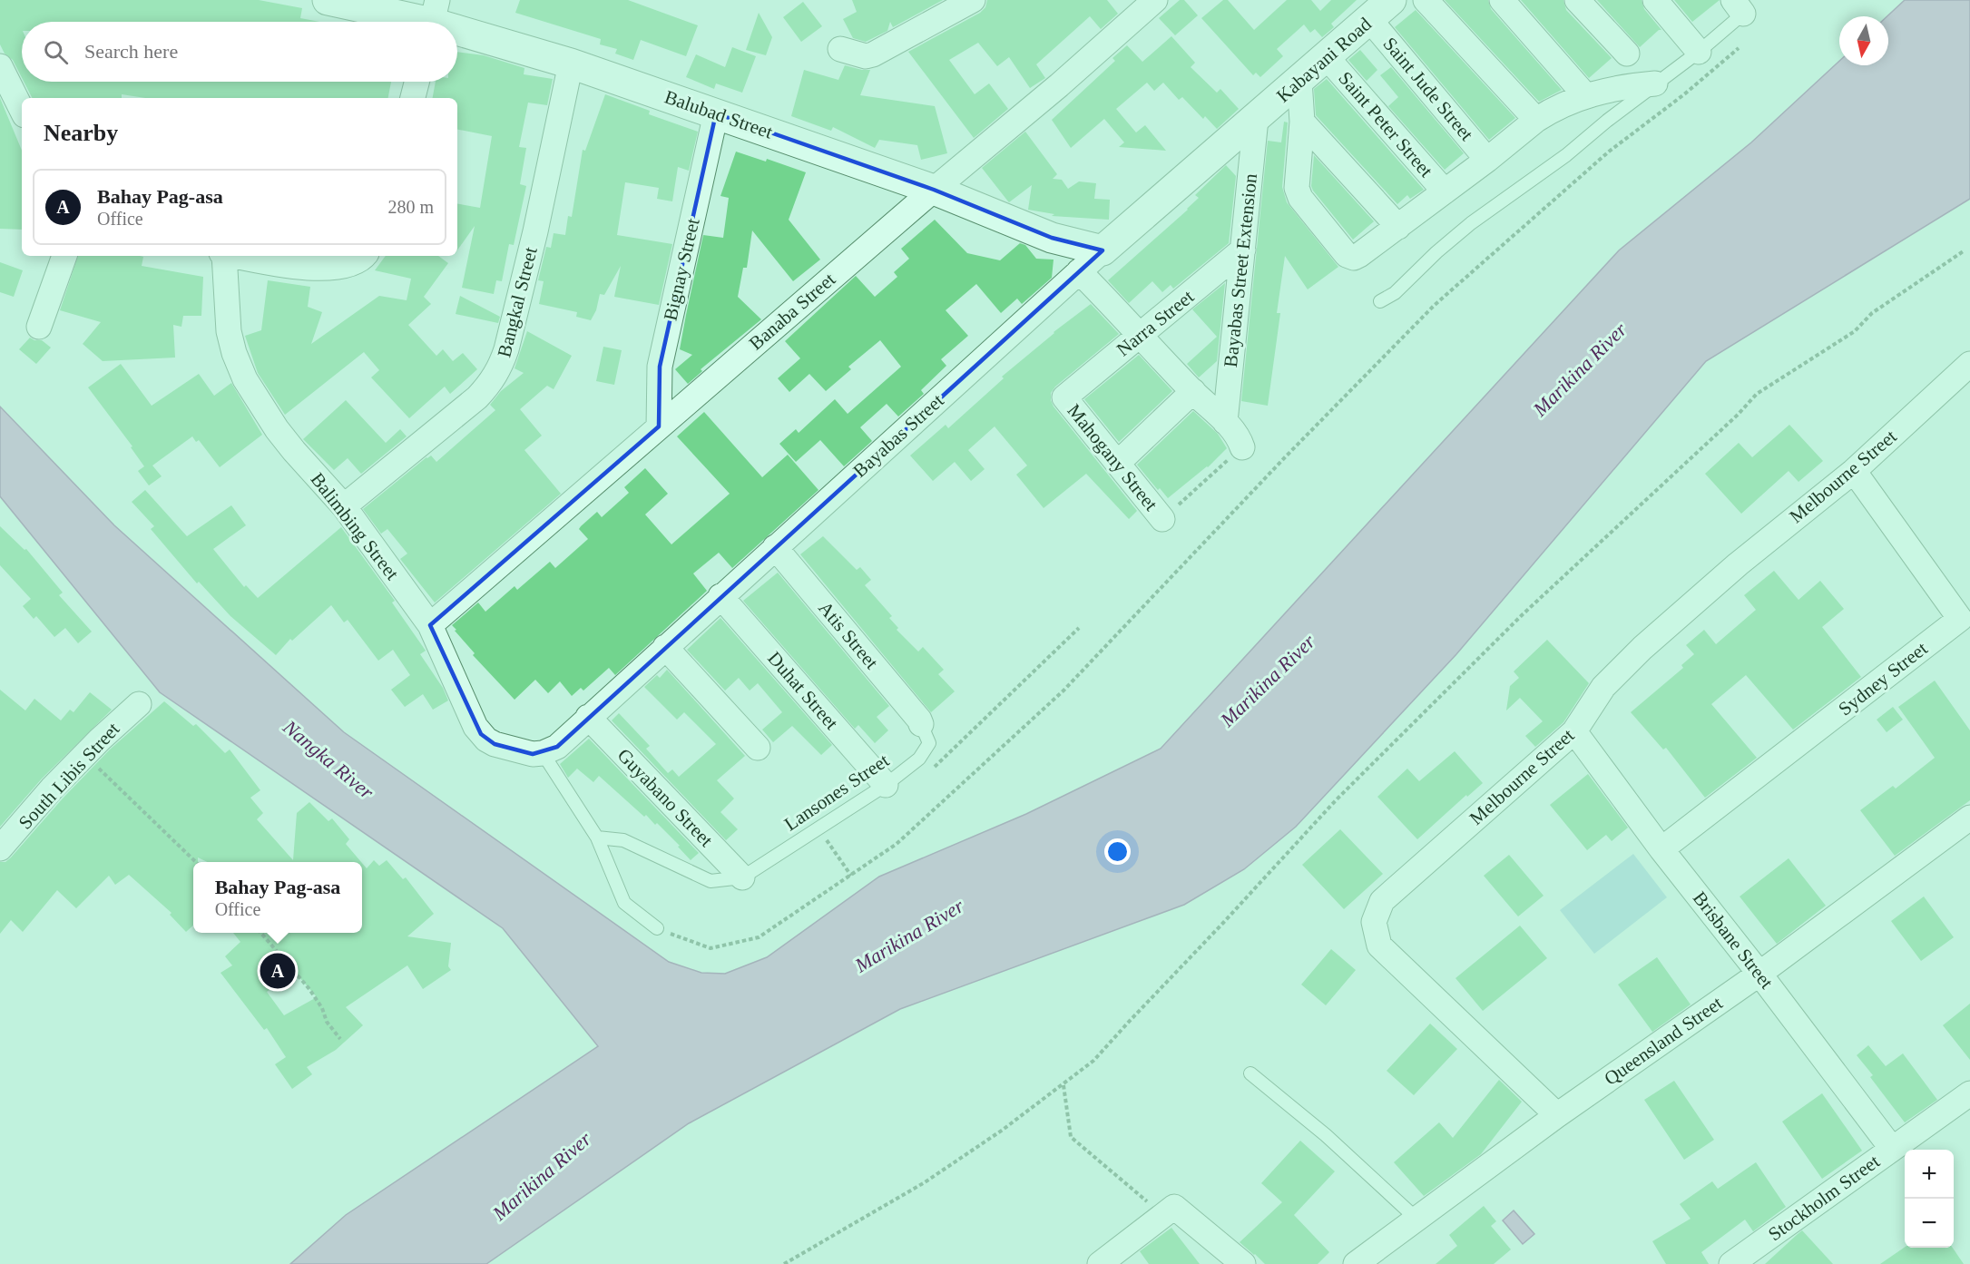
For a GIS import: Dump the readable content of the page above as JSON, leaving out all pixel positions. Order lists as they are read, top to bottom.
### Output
{
  "streets": {
    "street": [
      "Kabayani Road",
      "Saint Jude Street",
      "Balubad Street",
      "Saint Peter Street",
      "Bignay Street",
      "Bayabas Street Extension",
      "Bangkal Street",
      "Banaba Street",
      "Narra Street",
      "Bayabas Street",
      "Mahogany Street",
      "Melbourne Street",
      "Balimbing Street",
      "Atis Street",
      "Sydney Street",
      "Duhat Street",
      "South Libis Street",
      "Guyabano Street",
      "Brisbane Street",
      "Queensland Street",
      "Stockholm Street"
    ],
    "lane": ["Lansones Street"]
  },
  "crossings": [
    ["Kabayani Road", "Saint Jude Street"],
    ["Kabayani Road", "Saint Peter Street"],
    ["Kabayani Road", "Bayabas Street Extension"],
    ["Kabayani Road", "Bayabas Street"],
    ["Balubad Street", "Bignay Street"],
    ["Balubad Street", "Bangkal Street"],
    ["Balubad Street", "Banaba Street"],
    ["Balubad Street", "Bayabas Street"],
    ["Bignay Street", "Banaba Street"],
    ["Bayabas Street Extension", "Narra Street"],
    ["Bayabas Street Extension", "Bayabas Street"],
    ["Bangkal Street", "Balimbing Street"],
    ["Banaba Street", "Balimbing Street"],
    ["Narra Street", "Mahogany Street"],
    ["Bayabas Street", "Balimbing Street"],
    ["Bayabas Street", "Atis Street"],
    ["Bayabas Street", "Duhat Street"],
    ["Bayabas Street", "Guyabano Street"],
    ["Melbourne Street", "Sydney Street"],
    ["Melbourne Street", "Brisbane Street"],
    ["Melbourne Street", "Queensland Street"],
    ["Atis Street", "Lansones Street"],
    ["Sydney Street", "Brisbane Street"],
    ["Duhat Street", "Lansones Street"],
    ["Lansones Street", "Guyabano Street"],
    ["Brisbane Street", "Queensland Street"],
    ["Brisbane Street", "Stockholm Street"]
  ],
  "water": ["Marikina River", "Nangka River"],
  "north": "bottom",
  "page": {
    "search": "Search here",
    "heading": "Nearby",
    "list": [
      {
        "mark": "A",
        "name": "Bahay Pag-asa",
        "note": "Office",
        "value": "280 m"
      }
    ],
    "popup": ["Bahay Pag-asa", "Office"],
    "pins": "A",
    "map_buttons": ["+", "−"]
  }
}
